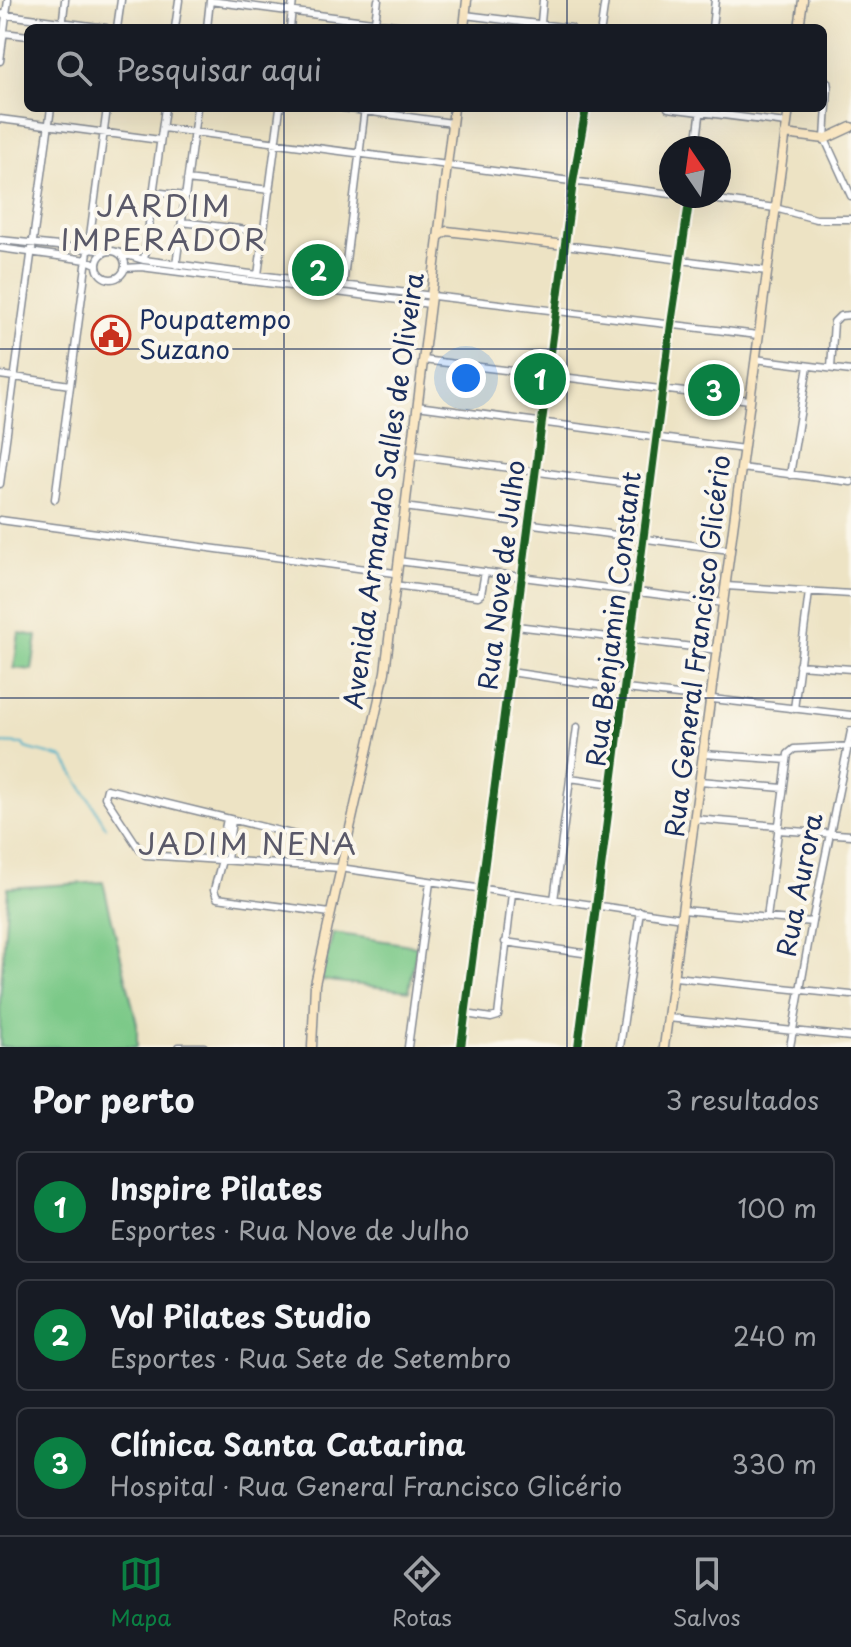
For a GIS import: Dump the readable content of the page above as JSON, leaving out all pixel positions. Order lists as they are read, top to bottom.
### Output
{
  "streets": {
    "main road": ["Avenida Armando Salles de Oliveira", "Rua Nove de Julho", "Rua General Francisco Glicério"],
    "street": ["Rua Benjamin Constant", "Rua Aurora"]
  },
  "districts": ["JARDIM IMPERADOR", "JADIM NENA"],
  "places": {
    "public building": ["Poupatempo Suzano"]
  },
  "north": "top",
  "page": {
    "search": "Pesquisar aqui",
    "pins": ["2", "1", "3"],
    "heading": ["Por perto", "3 resultados"],
    "list": [
      {
        "mark": "1",
        "name": "Inspire Pilates",
        "note": "Esportes · Rua Nove de Julho",
        "value": "100 m"
      },
      {
        "mark": "2",
        "name": "Vol Pilates Studio",
        "note": "Esportes · Rua Sete de Setembro",
        "value": "240 m"
      },
      {
        "mark": "3",
        "name": "Clínica Santa Catarina",
        "note": "Hospital · Rua General Francisco Glicério",
        "value": "330 m"
      }
    ],
    "nav": ["Mapa", "Rotas", "Salvos"]
  }
}
